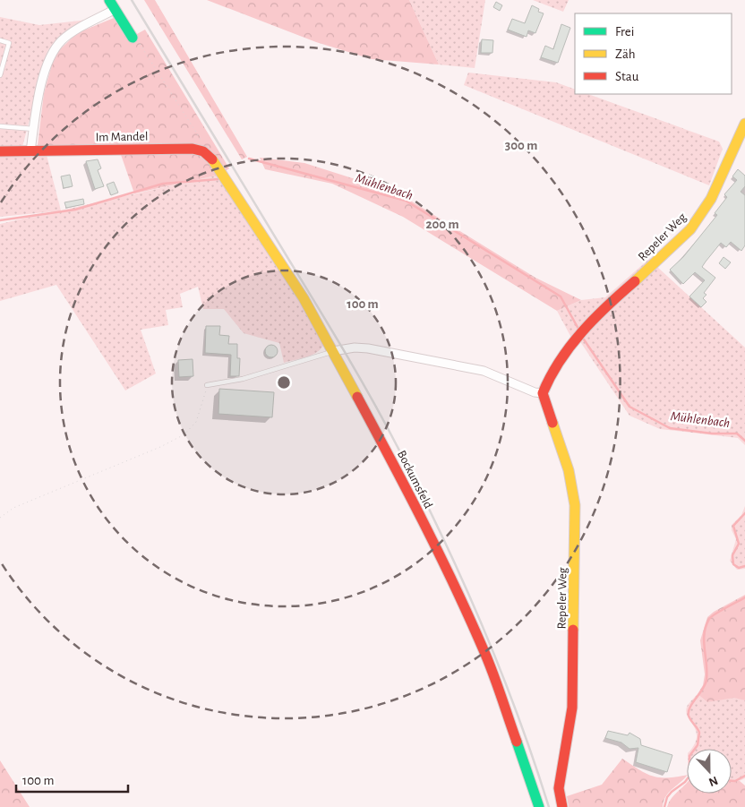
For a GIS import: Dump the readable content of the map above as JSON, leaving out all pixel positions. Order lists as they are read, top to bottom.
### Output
{
  "streets": {
    "street": ["Im Mandel", "Repeler Weg", "Bockumsfeld"]
  },
  "crossings": [
    ["Im Mandel", "Bockumsfeld"]
  ],
  "water": ["Mühlenbach"],
  "legend": ["Frei", "Zäh", "Stau"],
  "scale_bar": "100 m",
  "north": "bottom",
  "rings": ["300 m", "200 m", "100 m"]
}
